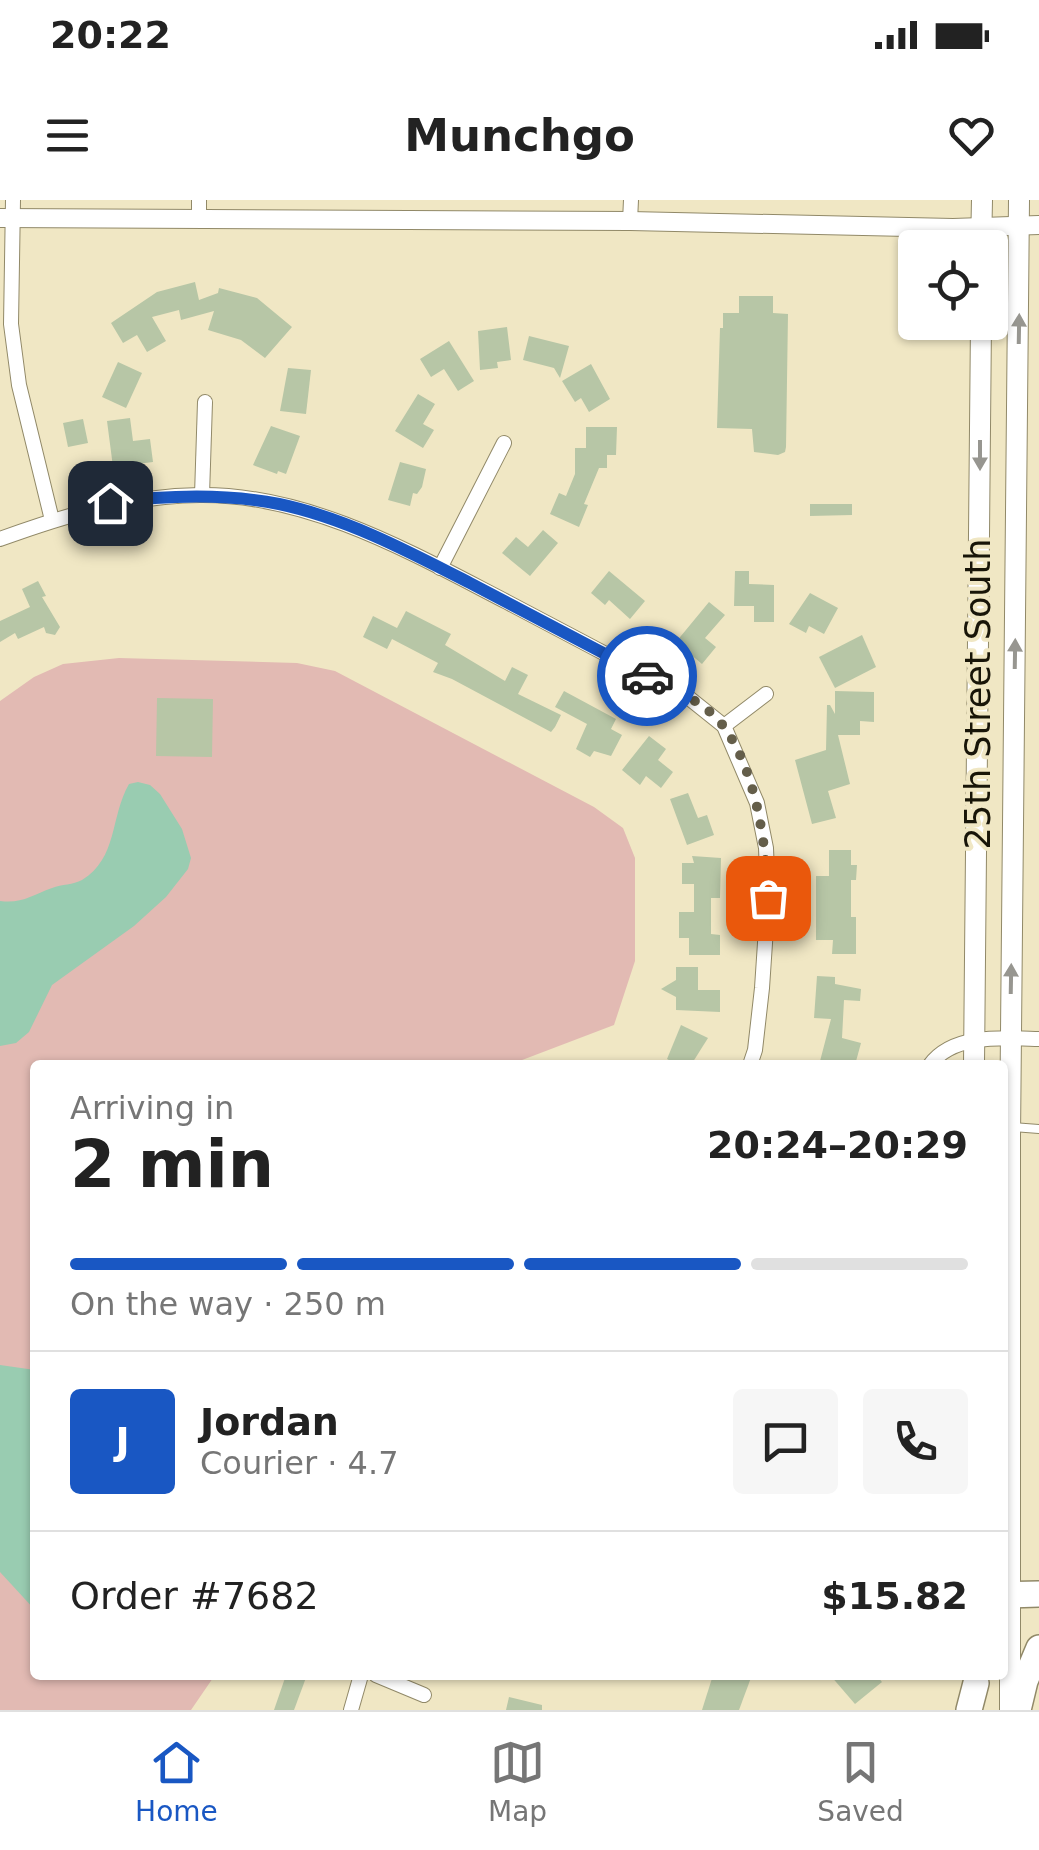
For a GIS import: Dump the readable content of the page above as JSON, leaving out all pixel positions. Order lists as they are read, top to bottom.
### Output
{
  "streets": {
    "main road": ["25th Street South"]
  },
  "page": {
    "status": "20:22",
    "header": "Munchgo",
    "heading": ["2 min", "Arriving in", "20:24–20:29"],
    "panel": [
      "Jordan",
      "Courier · 4.7",
      "Order #7682",
      "$15.82"
    ],
    "bar": "On the way · 250 m",
    "round": "J",
    "tabs": ["Home", "Map", "Saved"]
  }
}
